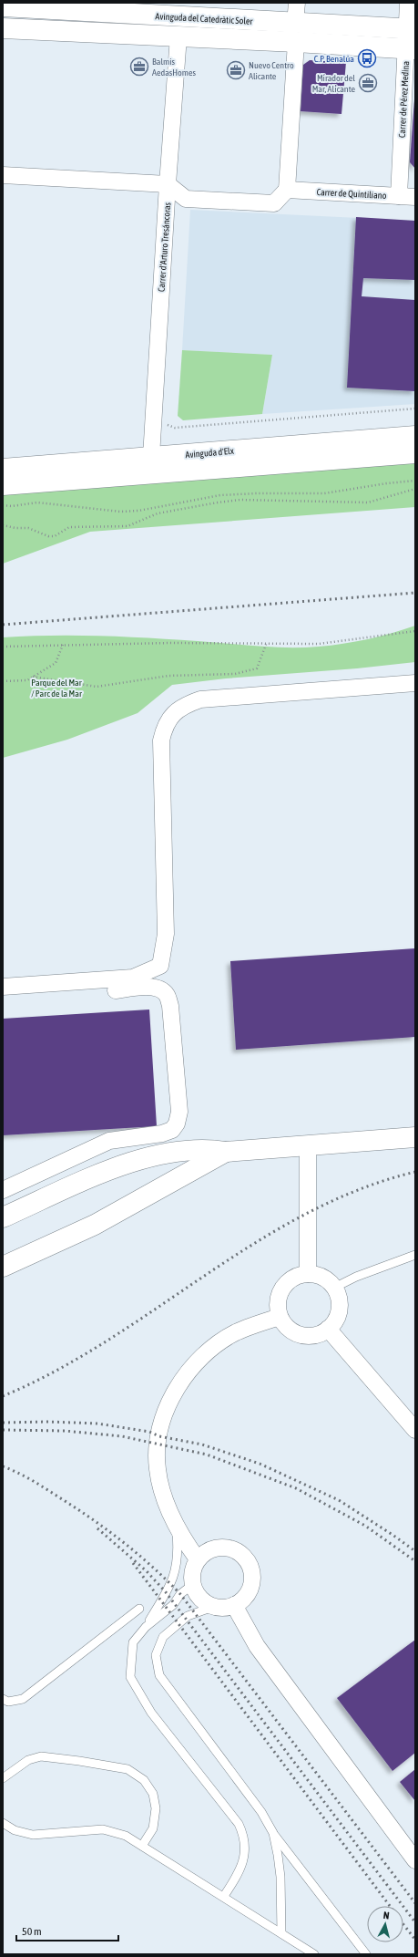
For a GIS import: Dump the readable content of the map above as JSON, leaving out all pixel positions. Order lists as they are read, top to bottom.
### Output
{
  "streets": {
    "main road": ["Avinguda del Catedràtic Soler", "Avinguda d'Elx"],
    "street": ["Carrer de Pérez Medina", "Carrer de Quintiliano", "Carrer d'Arturo Tresáncoras"]
  },
  "crossings": [
    ["Avinguda del Catedràtic Soler", "Carrer de Pérez Medina"],
    ["Avinguda del Catedràtic Soler", "Carrer d'Arturo Tresáncoras"],
    ["Carrer de Pérez Medina", "Carrer de Quintiliano"],
    ["Carrer d'Arturo Tresáncoras", "Avinguda d'Elx"]
  ],
  "parks": ["Parque del Mar / Parc de la Mar"],
  "places": {
    "bus stop": ["C.P. Benalúa"],
    "office": ["Balmis AedasHomes", "Nuevo Centro Alicante", "Mirador del Mar, Alicante"]
  },
  "scale_bar": "50 m",
  "north": "top"
}
